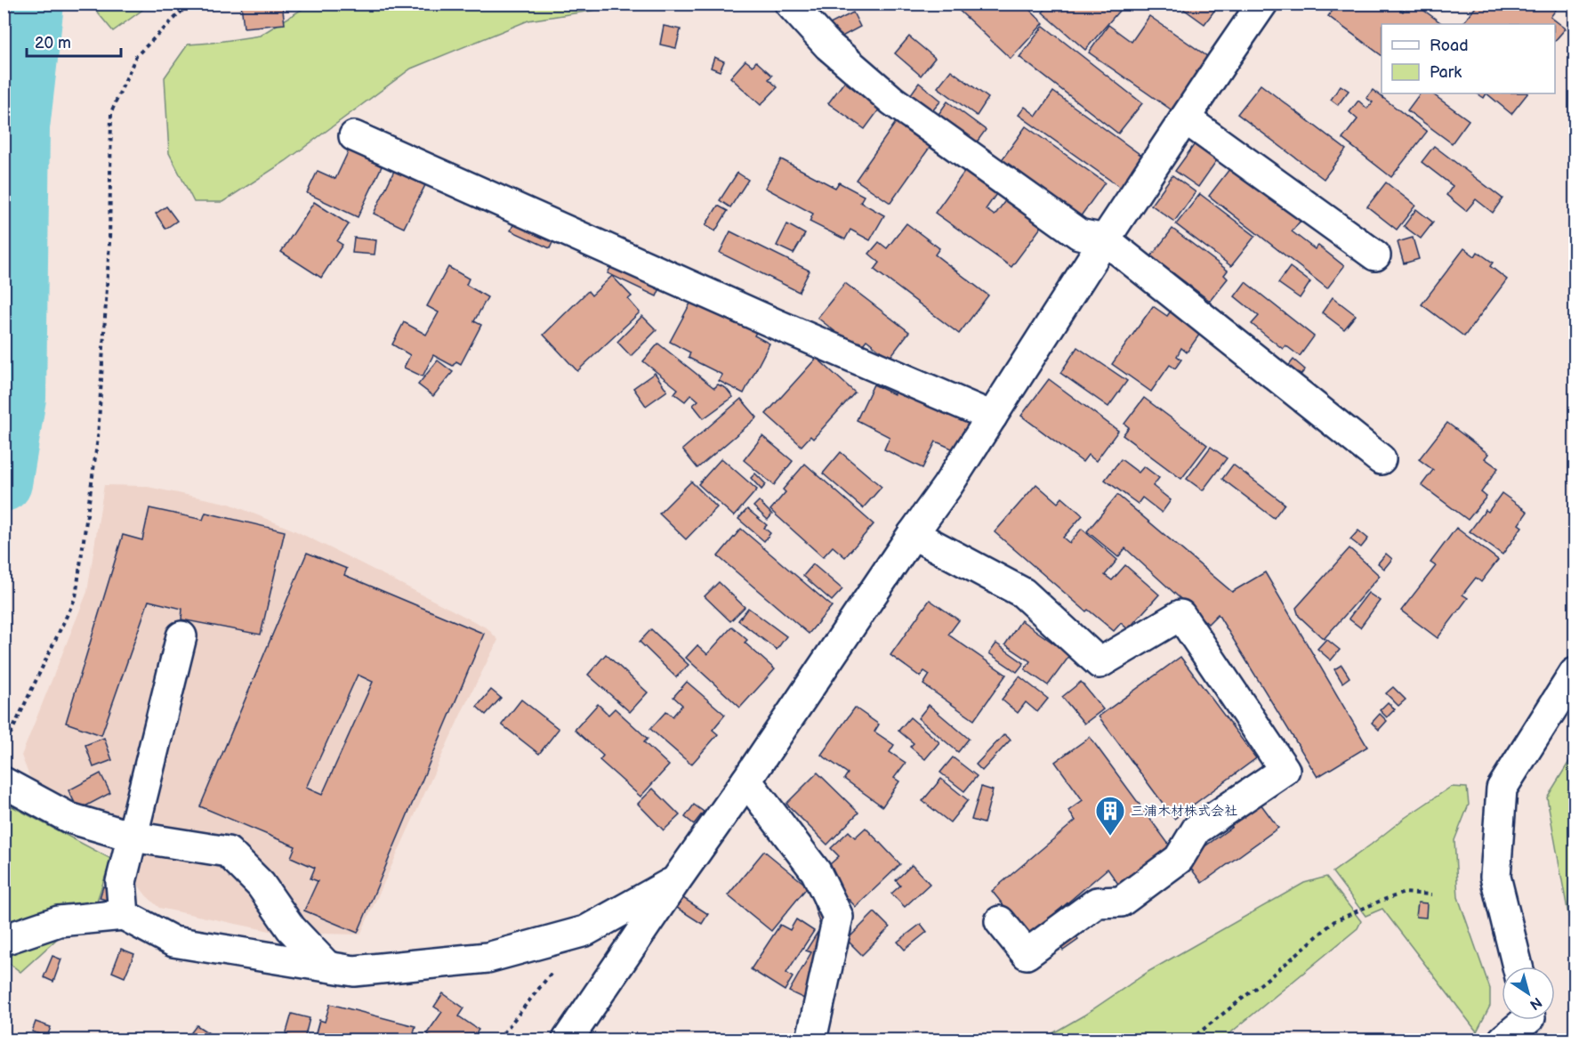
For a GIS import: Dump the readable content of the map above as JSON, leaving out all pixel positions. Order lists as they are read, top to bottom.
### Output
{
  "places": {
    "building": ["三浦木材株式会社"]
  },
  "legend": ["Road", "Park"],
  "scale_bar": "20 m",
  "north": "bottom right"
}
